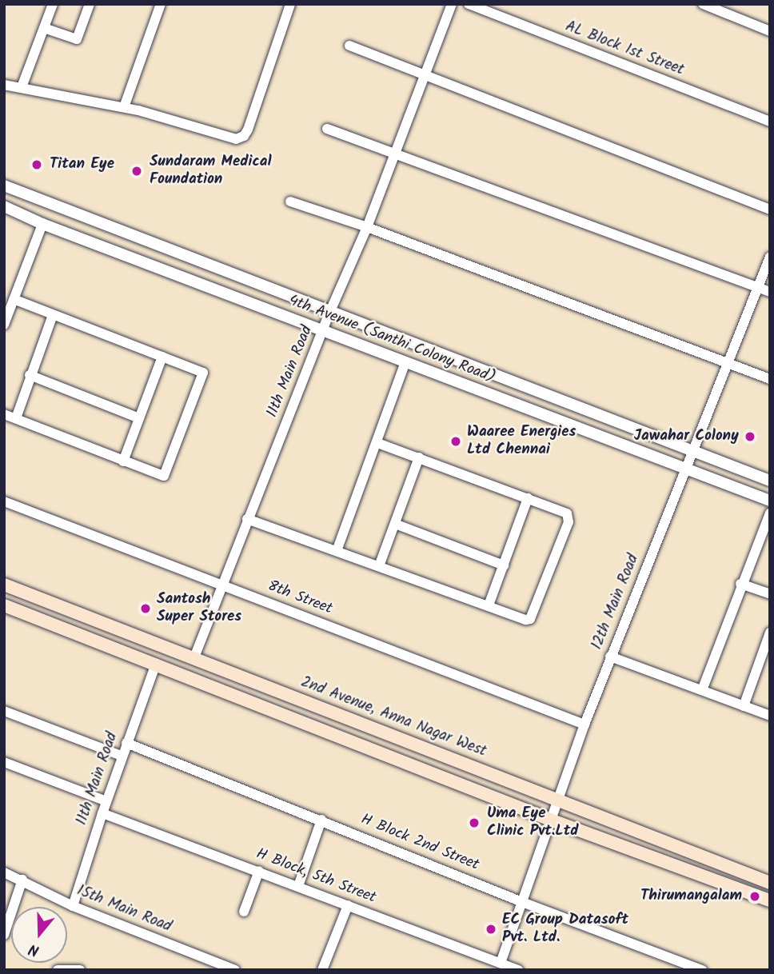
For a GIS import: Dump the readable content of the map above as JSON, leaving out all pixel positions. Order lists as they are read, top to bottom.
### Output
{
  "streets": {
    "main road": ["2nd Avenue, Anna Nagar West"],
    "street": [
      "AL Block 1st Street",
      "4th Avenue (Santhi Colony Road)",
      "11th Main Road",
      "8th Street",
      "12th Main Road",
      "H Block 2nd Street",
      "H Block, 5th Street",
      "15th Main Road"
    ]
  },
  "crossings": [
    ["4th Avenue (Santhi Colony Road)", "11th Main Road"],
    ["4th Avenue (Santhi Colony Road)", "12th Main Road"],
    ["11th Main Road", "8th Street"],
    ["11th Main Road", "2nd Avenue, Anna Nagar West"],
    ["11th Main Road", "H Block 2nd Street"],
    ["11th Main Road", "H Block, 5th Street"],
    ["11th Main Road", "15th Main Road"],
    ["8th Street", "12th Main Road"],
    ["12th Main Road", "2nd Avenue, Anna Nagar West"],
    ["12th Main Road", "H Block 2nd Street"],
    ["12th Main Road", "H Block, 5th Street"]
  ],
  "places": [
    "Titan Eye",
    "Sundaram Medical Foundation",
    "Jawahar Colony",
    "Waaree Energies Ltd Chennai",
    "Santosh Super Stores",
    "Uma Eye Clinic Pvt.Ltd",
    "Thirumangalam",
    "EC Group Datasoft Pvt. Ltd."
  ],
  "north": "bottom"
}
